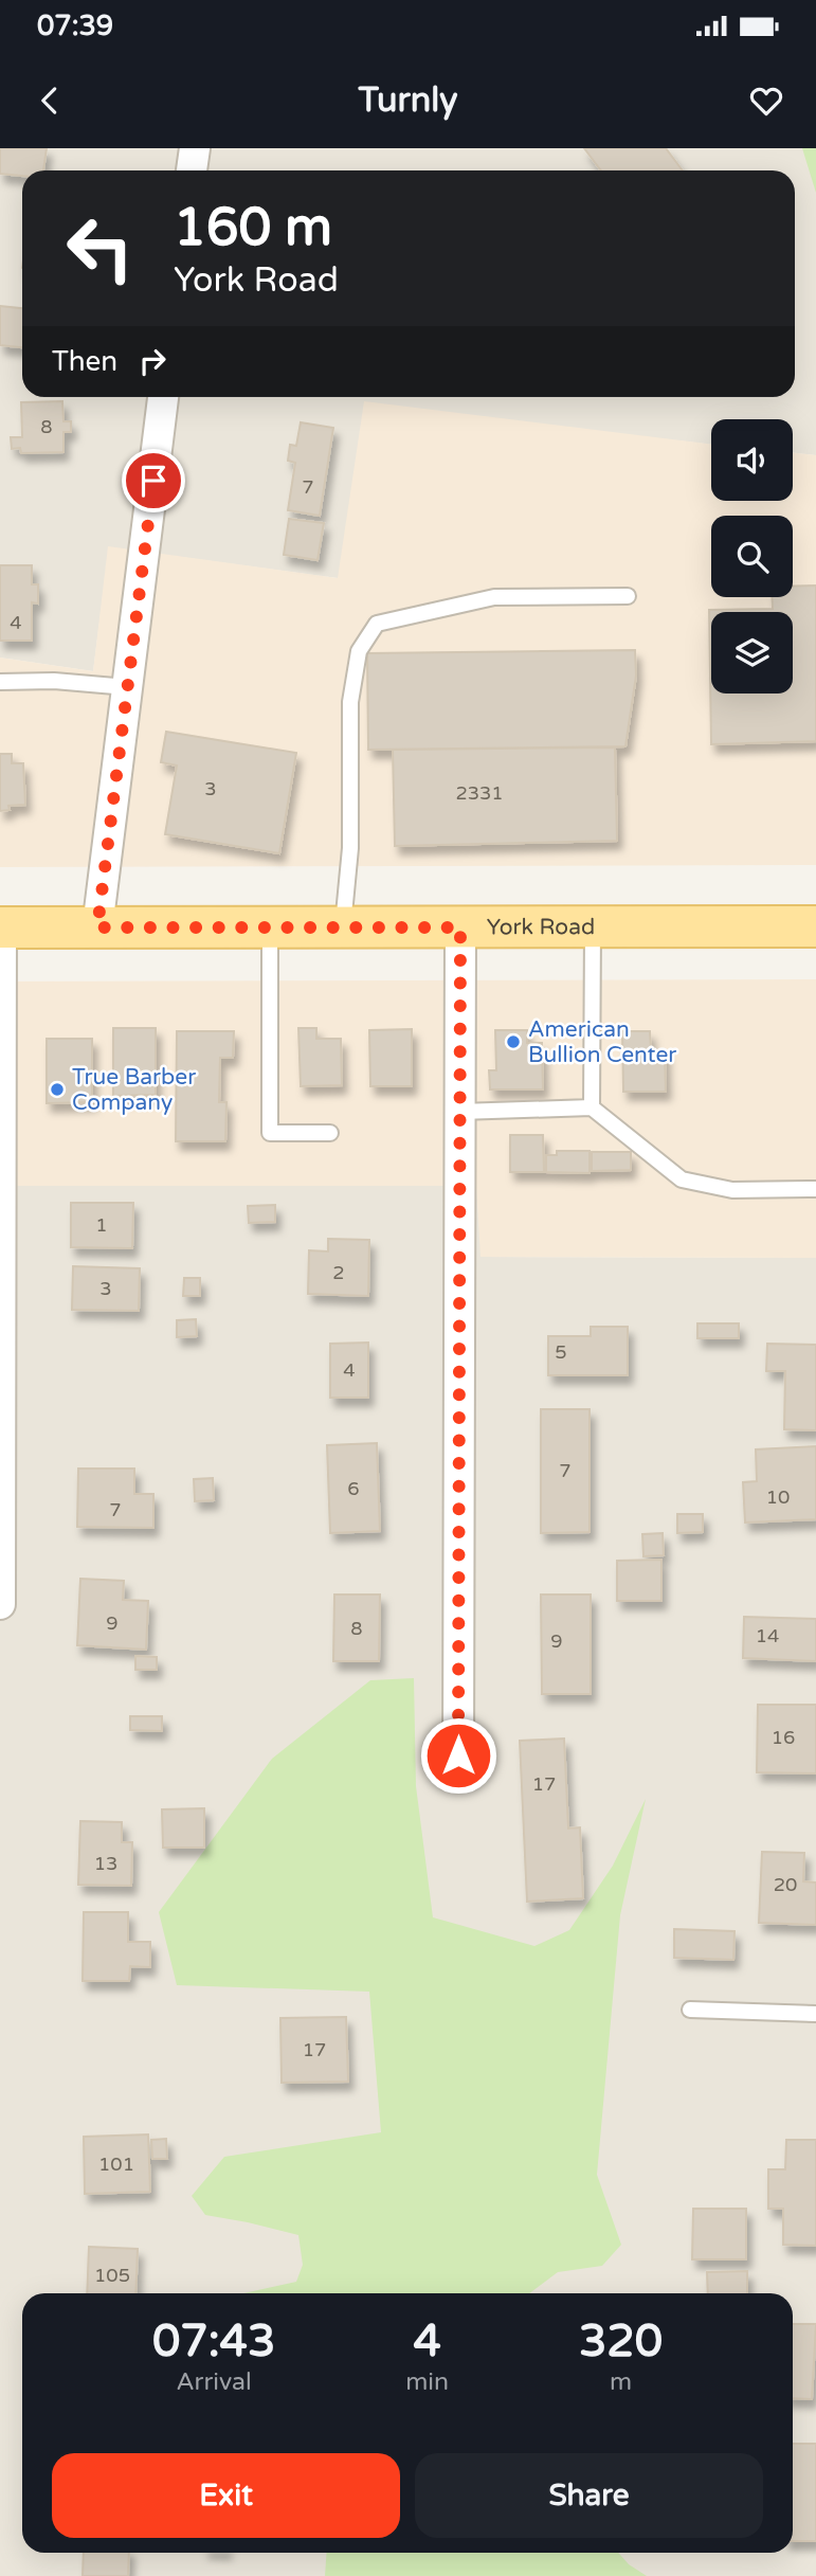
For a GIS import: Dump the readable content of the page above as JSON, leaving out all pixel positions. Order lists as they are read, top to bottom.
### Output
{
  "streets": {
    "main road": ["York Road"]
  },
  "places": ["American Bullion Center", "True Barber Company"],
  "house_numbers": [
    "8",
    "7",
    "4",
    "3",
    "2331",
    "1",
    "2",
    "3",
    "5",
    "4",
    "7",
    "6",
    "10",
    "7",
    "9",
    "8",
    "14",
    "9",
    "16",
    "17",
    "13",
    "20",
    "17",
    "101",
    "105"
  ],
  "page": {
    "status": "07:39",
    "header": "Turnly",
    "turn": ["160 m", "York Road"],
    "then": "Then",
    "eta": [
      "07:43",
      "Arrival",
      "4",
      "min",
      "320",
      "m"
    ],
    "buttons": ["Exit", "Share"]
  }
}
